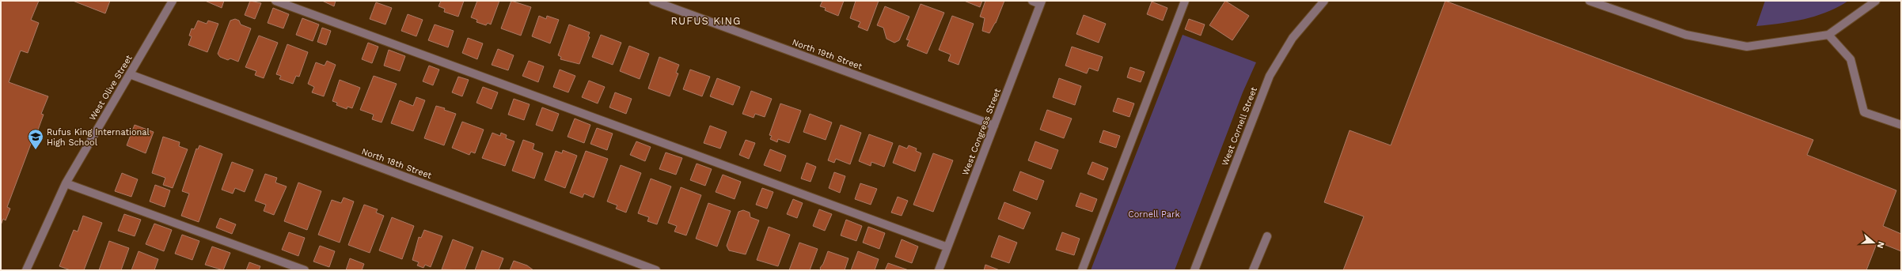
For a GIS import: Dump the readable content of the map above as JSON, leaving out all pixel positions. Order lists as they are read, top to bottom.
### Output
{
  "streets": {
    "street": [
      "North 19th Street",
      "West Olive Street",
      "West Cornell Street",
      "West Congress Street",
      "North 18th Street"
    ]
  },
  "crossings": [
    ["North 19th Street", "West Congress Street"],
    ["West Olive Street", "North 18th Street"]
  ],
  "districts": ["RUFUS KING"],
  "parks": ["Cornell Park"],
  "places": {
    "school or university": ["Rufus King International High School"]
  },
  "north": "right"
}
